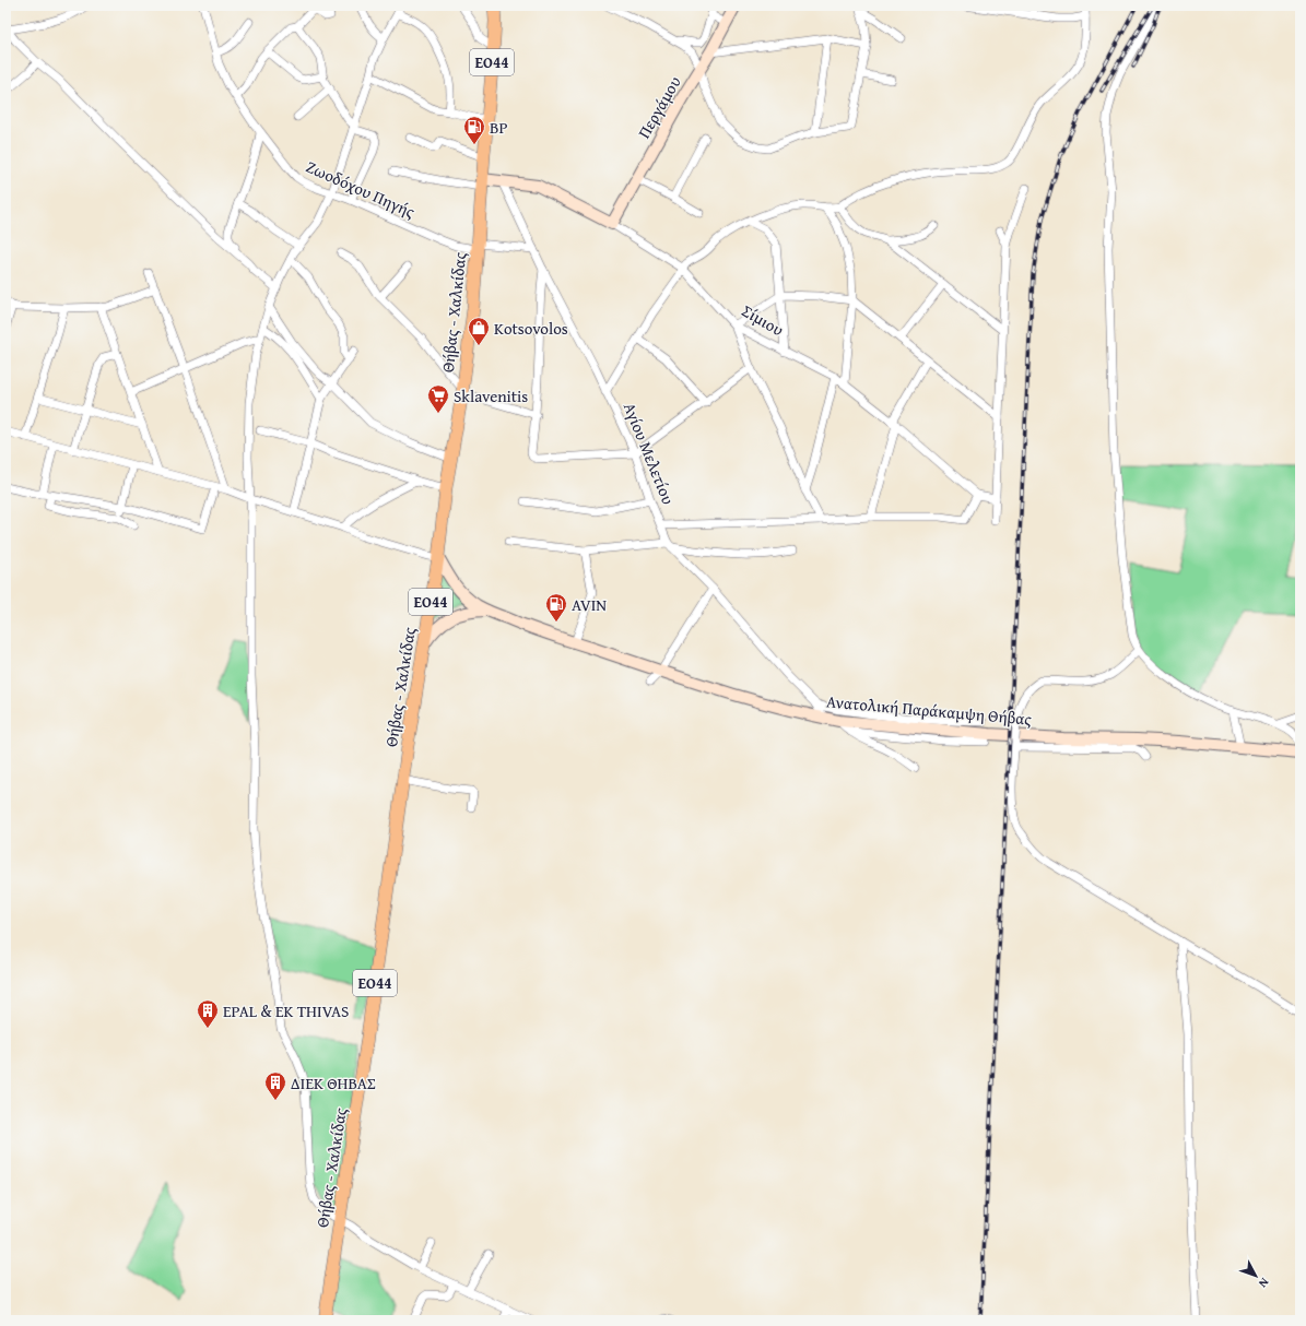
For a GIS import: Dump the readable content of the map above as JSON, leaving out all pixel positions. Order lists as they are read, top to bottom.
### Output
{
  "streets": {
    "main road": [
      "ΕΟ44",
      "Περγάμου",
      "Θήβας - Χαλκίδας",
      "Σίμιου",
      "Ανατολική Παράκαμψη Θήβας"
    ],
    "street": ["Ζωοδόχου Πηγής", "Αγίου Μελετίου"]
  },
  "crossings": [
    ["Περγάμου", "Σίμιου"],
    ["Ζωοδόχου Πηγής", "Θήβας - Χαλκίδας"],
    ["Ζωοδόχου Πηγής", "Αγίου Μελετίου"],
    ["Θήβας - Χαλκίδας", "Ανατολική Παράκαμψη Θήβας"],
    ["Σίμιου", "Αγίου Μελετίου"],
    ["Αγίου Μελετίου", "Ανατολική Παράκαμψη Θήβας"]
  ],
  "places": {
    "fuel station": ["BP", "AVIN"],
    "shop": ["Kotsovolos"],
    "supermarket": ["Sklavenitis"],
    "building": ["EPAL & EK THIVAS", "ΔΙΕΚ ΘΗΒΑΣ"]
  },
  "north": "bottom right"
}
